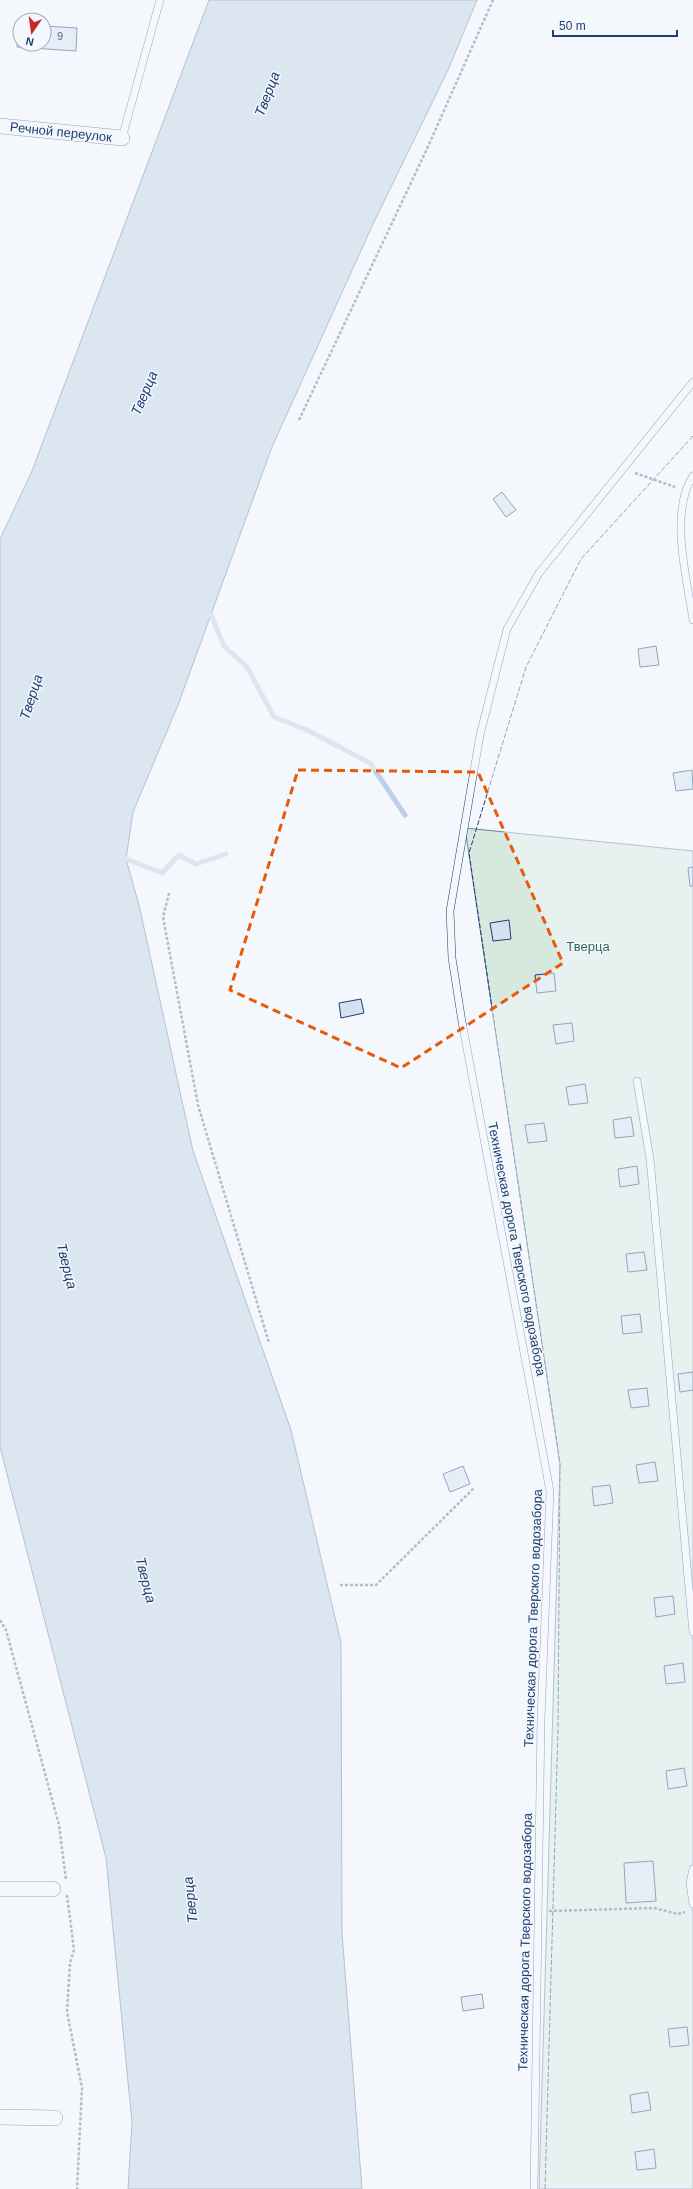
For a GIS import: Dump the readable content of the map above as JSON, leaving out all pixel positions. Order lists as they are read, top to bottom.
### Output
{
  "streets": {
    "street": ["Речной переулок"],
    "lane": ["Техническая дорога Тверского водозабора"]
  },
  "water": ["Тверца"],
  "parks": ["Тверца"],
  "house_numbers": ["9"],
  "scale_bar": "50 m",
  "north": "bottom"
}
